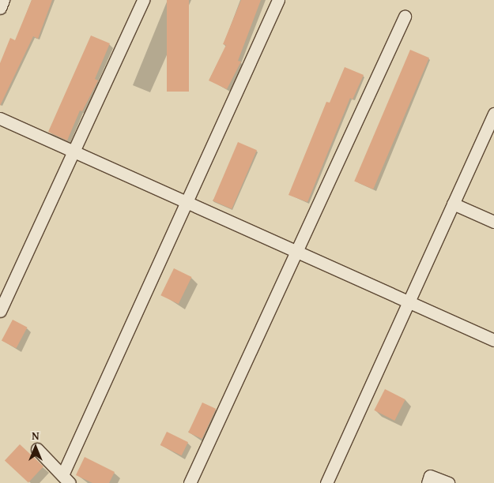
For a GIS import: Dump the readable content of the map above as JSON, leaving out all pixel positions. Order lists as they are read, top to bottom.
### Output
{
  "north": "top"
}
